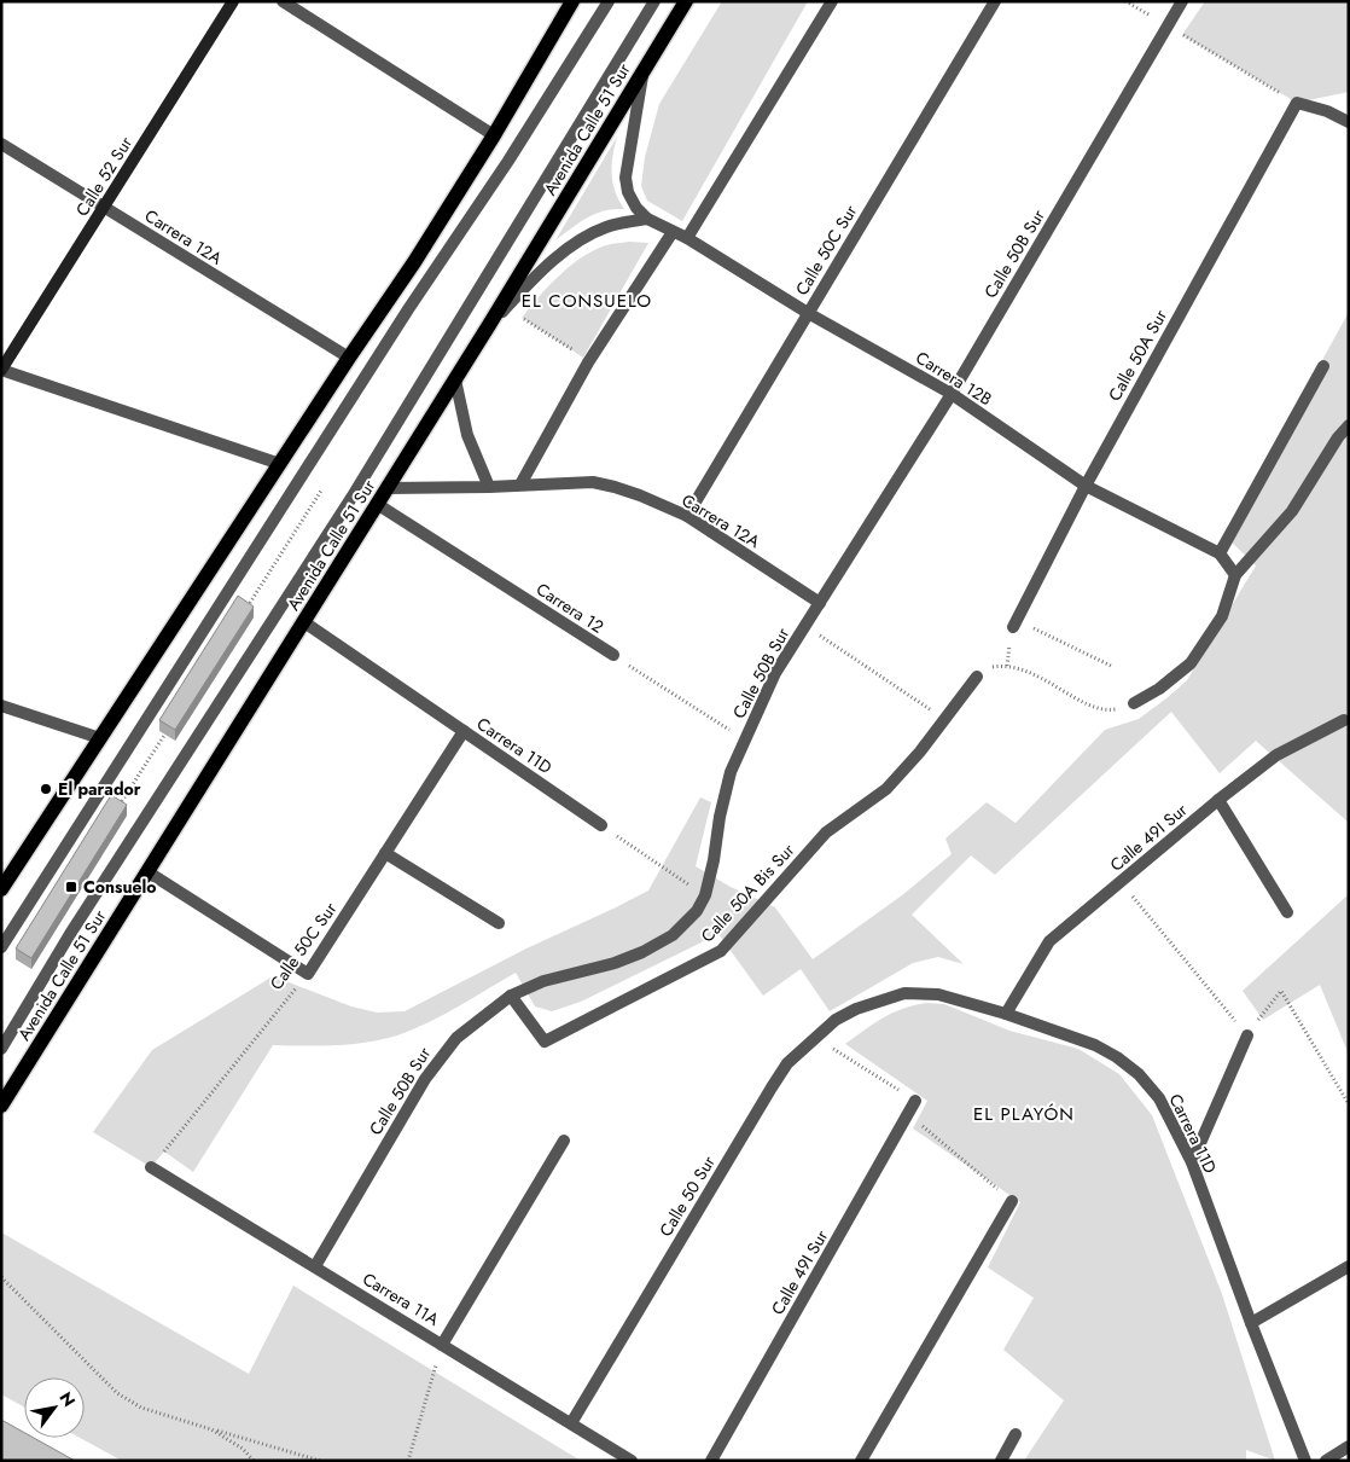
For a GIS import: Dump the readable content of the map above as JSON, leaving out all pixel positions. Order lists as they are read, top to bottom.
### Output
{
  "streets": {
    "main road": ["Avenida Calle 51 Sur"],
    "street": [
      "Calle 52 Sur",
      "Carrera 12A",
      "Calle 50C Sur",
      "Calle 50B Sur",
      "Calle 50A Sur",
      "Carrera 12B",
      "Carrera 12",
      "Carrera 11D",
      "Calle 49I Sur",
      "Calle 50A Bis Sur",
      "Calle 50 Sur",
      "Carrera 11A"
    ]
  },
  "crossings": [
    ["Avenida Calle 51 Sur", "Carrera 12A"],
    ["Avenida Calle 51 Sur", "Carrera 12B"],
    ["Avenida Calle 51 Sur", "Carrera 12"],
    ["Avenida Calle 51 Sur", "Carrera 11D"],
    ["Calle 52 Sur", "Carrera 12A"],
    ["Carrera 12A", "Calle 50C Sur"],
    ["Carrera 12A", "Calle 50B Sur"],
    ["Calle 50C Sur", "Carrera 12B"],
    ["Calle 50C Sur", "Carrera 11D"],
    ["Calle 50C Sur", "Carrera 11A"],
    ["Calle 50B Sur", "Carrera 12B"],
    ["Calle 50B Sur", "Calle 50A Bis Sur"],
    ["Calle 50B Sur", "Carrera 11A"],
    ["Calle 50A Sur", "Carrera 12B"],
    ["Carrera 11D", "Calle 49I Sur"],
    ["Carrera 11D", "Calle 50 Sur"],
    ["Calle 50 Sur", "Carrera 11A"]
  ],
  "districts": ["EL CONSUELO", "EL PLAYÓN"],
  "places": {
    "other": ["El parador"],
    "transit": ["Consuelo"]
  },
  "north": "top right"
}
